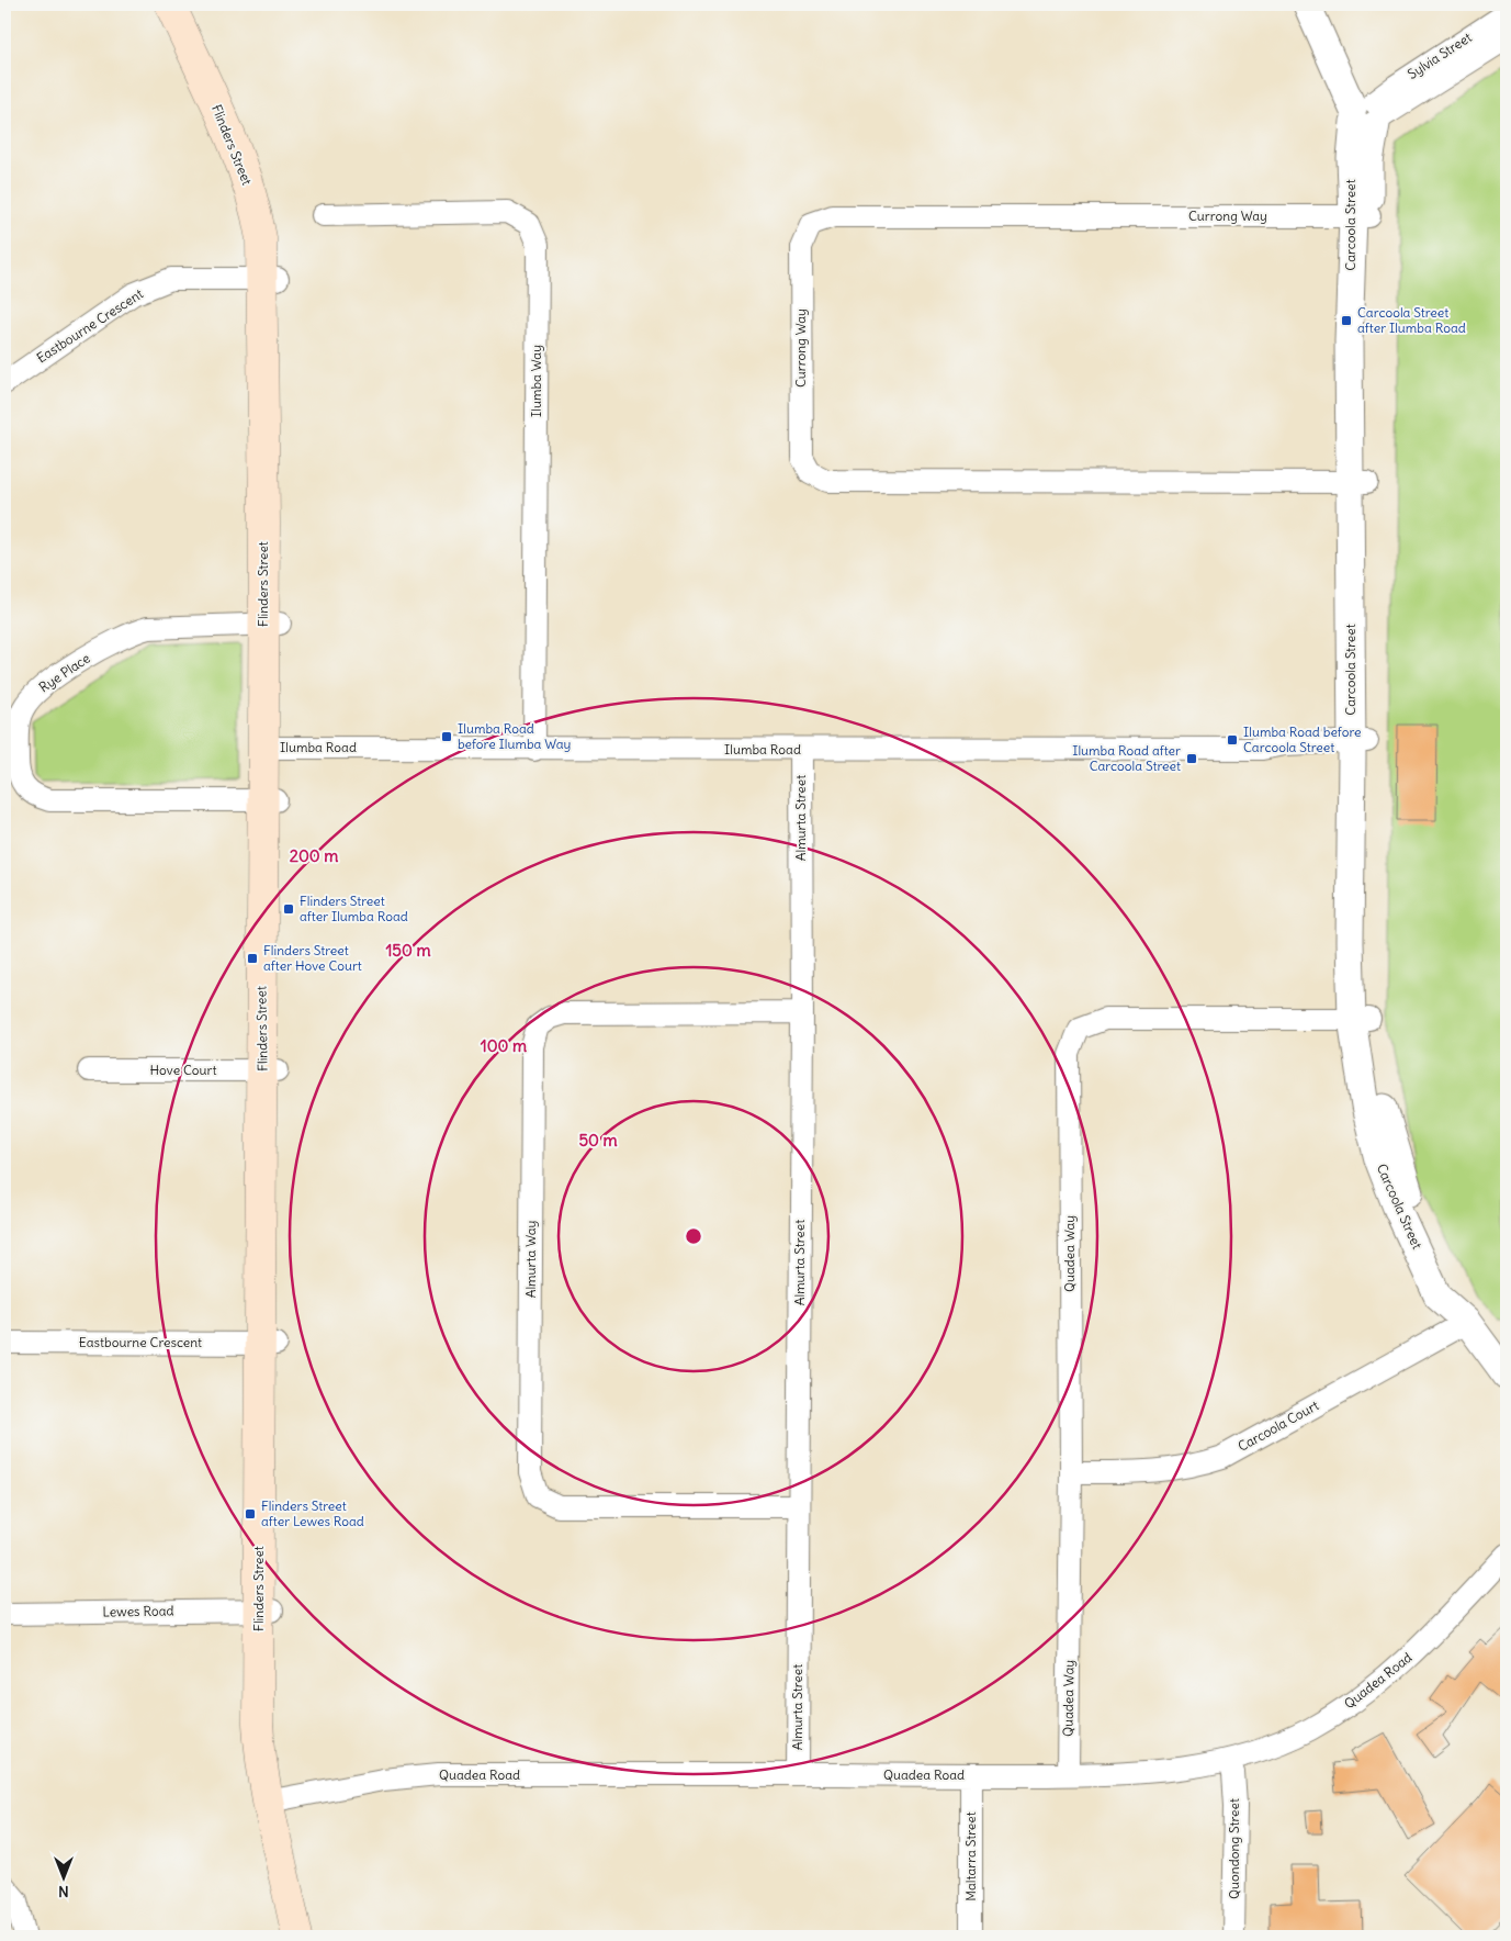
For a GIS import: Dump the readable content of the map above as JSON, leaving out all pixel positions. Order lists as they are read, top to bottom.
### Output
{
  "streets": {
    "main road": ["Flinders Street"],
    "street": [
      "Sylvia Street",
      "Currong Way",
      "Carcoola Street",
      "Eastbourne Crescent",
      "Ilumba Way",
      "Rye Place",
      "Ilumba Road",
      "Almurta Street",
      "Hove Court",
      "Quadea Way",
      "Almurta Way",
      "Carcoola Court",
      "Lewes Road",
      "Quadea Road",
      "Quondong Street",
      "Maltarra Street"
    ]
  },
  "crossings": [
    ["Sylvia Street", "Carcoola Street"],
    ["Flinders Street", "Eastbourne Crescent"],
    ["Flinders Street", "Rye Place"],
    ["Flinders Street", "Ilumba Road"],
    ["Flinders Street", "Hove Court"],
    ["Flinders Street", "Lewes Road"],
    ["Flinders Street", "Quadea Road"],
    ["Currong Way", "Carcoola Street"],
    ["Carcoola Street", "Ilumba Road"],
    ["Carcoola Street", "Quadea Way"],
    ["Carcoola Street", "Carcoola Court"],
    ["Ilumba Way", "Ilumba Road"],
    ["Ilumba Road", "Almurta Street"],
    ["Almurta Street", "Almurta Way"],
    ["Almurta Street", "Quadea Road"],
    ["Quadea Way", "Carcoola Court"],
    ["Quadea Way", "Quadea Road"],
    ["Quadea Road", "Quondong Street"],
    ["Quadea Road", "Maltarra Street"]
  ],
  "places": {
    "transit": [
      "Carcoola Street after Ilumba Road",
      "Ilumba Road before Ilumba Way",
      "Ilumba Road before Carcoola Street",
      "Ilumba Road after Carcoola Street",
      "Flinders Street after Ilumba Road",
      "Flinders Street after Hove Court",
      "Flinders Street after Lewes Road"
    ]
  },
  "north": "bottom",
  "rings": [
    "200 m",
    "150 m",
    "100 m",
    "50 m"
  ]
}
